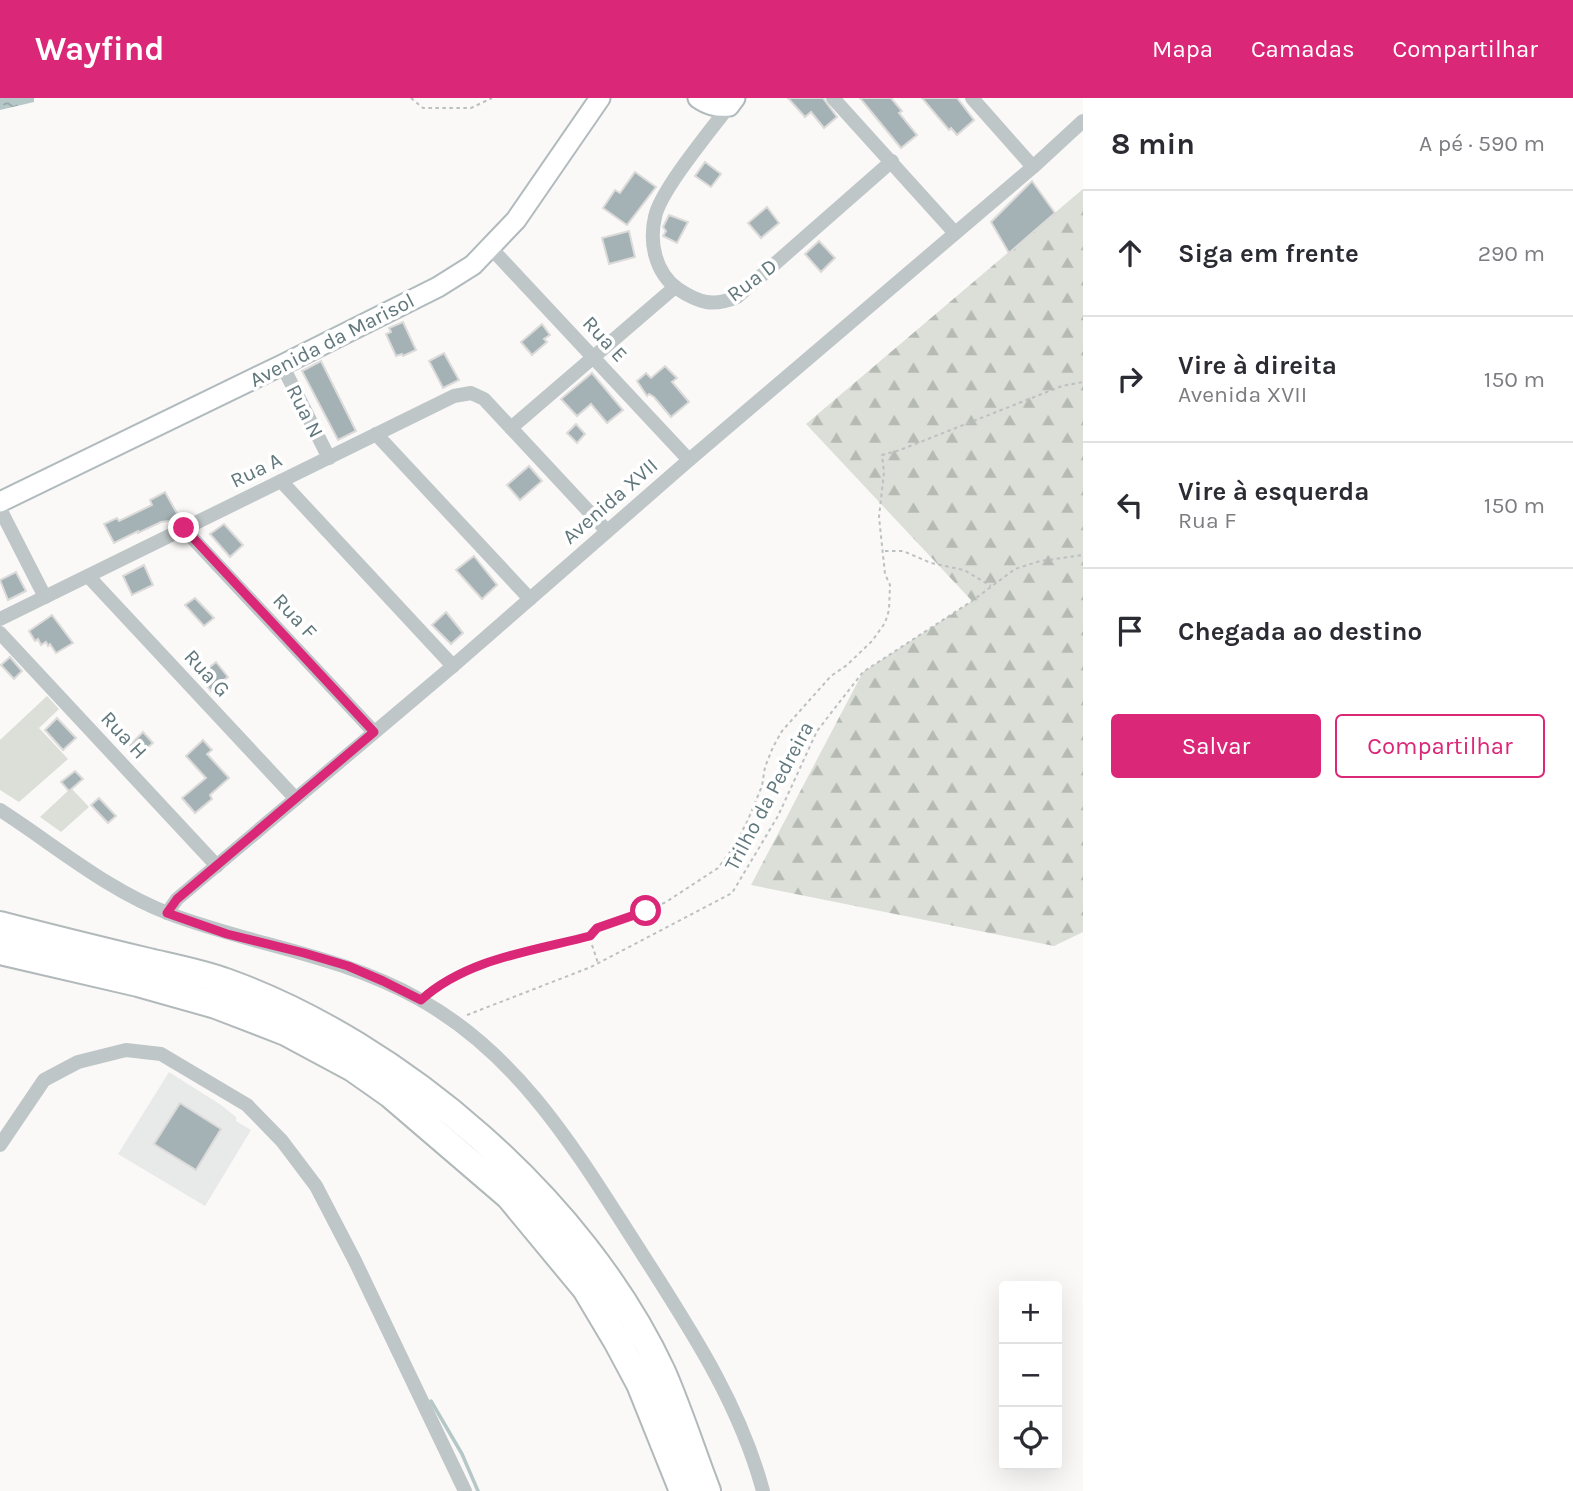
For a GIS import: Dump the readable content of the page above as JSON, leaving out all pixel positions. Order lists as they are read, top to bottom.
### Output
{
  "streets": {
    "street": [
      "Rua D",
      "Rua E",
      "Avenida da Marisol",
      "Rua N",
      "Rua A",
      "Avenida XVII",
      "Rua F",
      "Rua G",
      "Rua H"
    ],
    "path": ["Trilho da Pedreira"]
  },
  "crossings": [
    ["Rua E", "Avenida da Marisol"],
    ["Rua E", "Avenida XVII"],
    ["Avenida da Marisol", "Rua N"],
    ["Rua N", "Rua A"],
    ["Rua A", "Avenida XVII"],
    ["Rua A", "Rua F"],
    ["Rua A", "Rua G"],
    ["Avenida XVII", "Rua F"],
    ["Avenida XVII", "Rua G"],
    ["Avenida XVII", "Rua H"]
  ],
  "page": {
    "header": "Wayfind",
    "nav": ["Mapa", "Camadas", "Compartilhar"],
    "heading": ["8 min", "A pé · 590 m"],
    "list": [
      ["Siga em frente", "290 m"],
      ["Vire à direita", "Avenida XVII", "150 m"],
      ["Vire à esquerda", "Rua F", "150 m"],
      "Chegada ao destino"
    ],
    "buttons": ["Salvar", "Compartilhar"],
    "map_buttons": ["+", "−"]
  }
}
